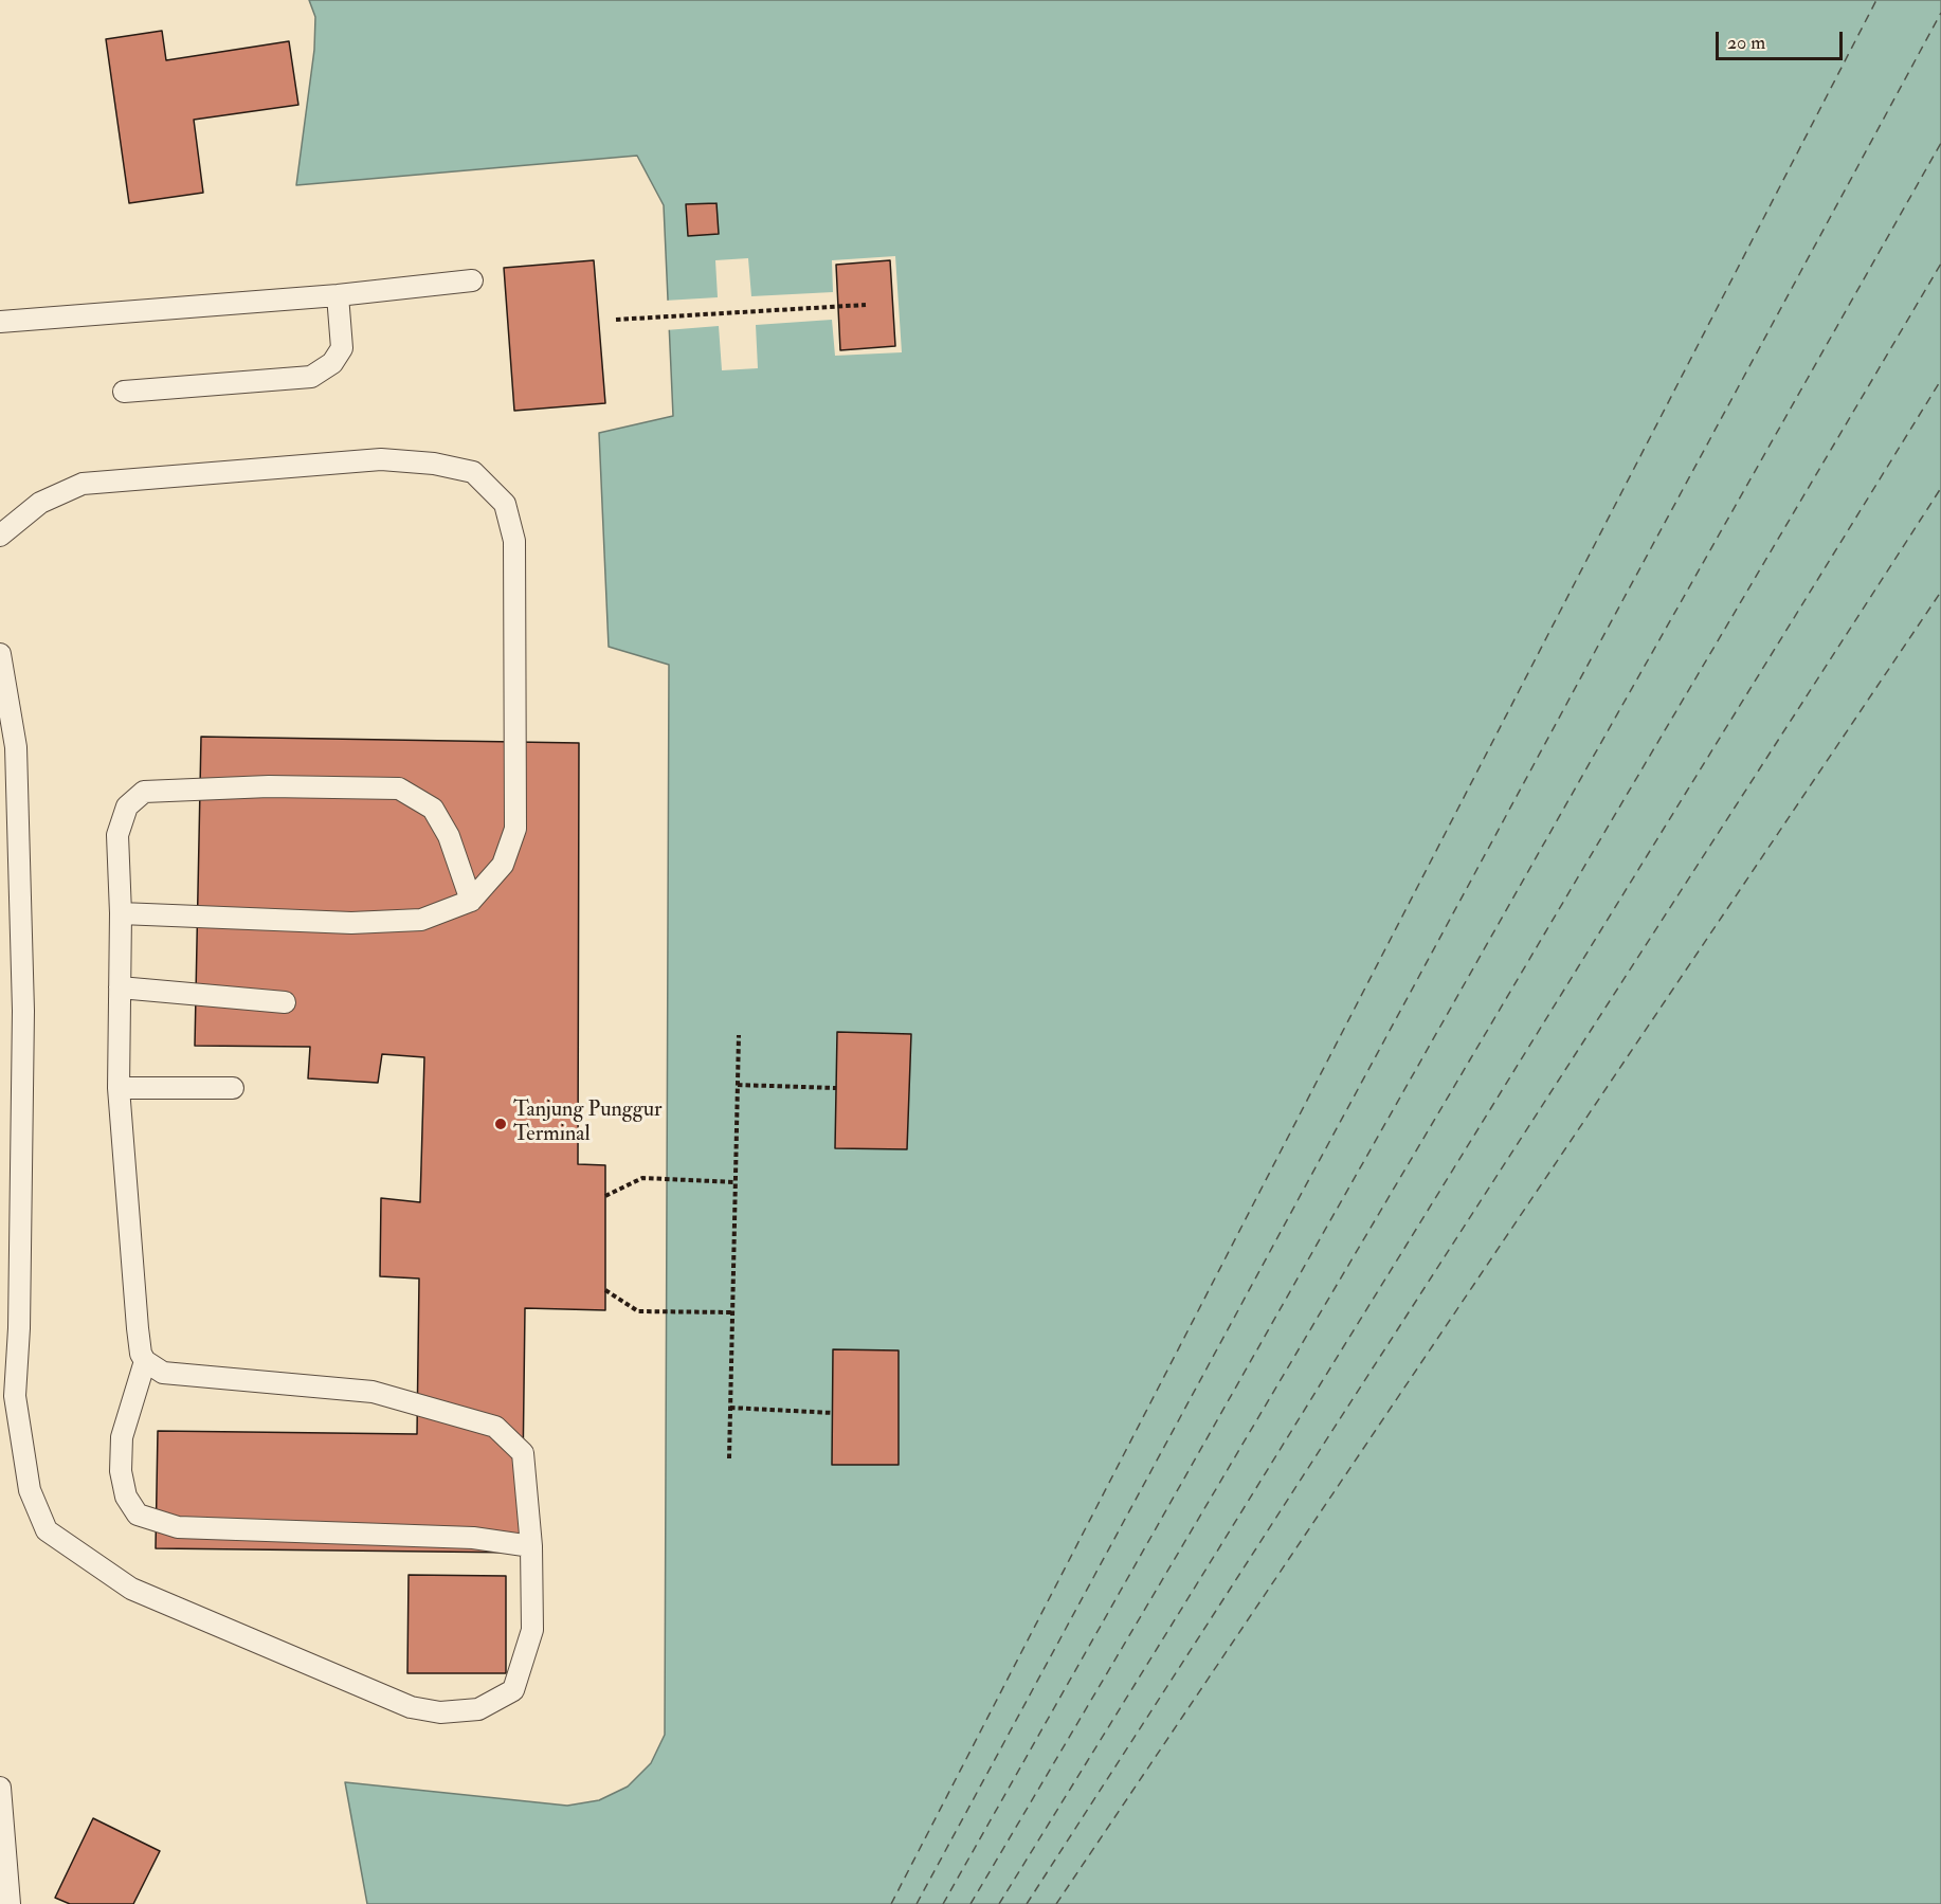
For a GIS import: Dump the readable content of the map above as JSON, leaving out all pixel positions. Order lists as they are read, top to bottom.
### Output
{
  "places": ["Tanjung Punggur Terminal"],
  "scale_bar": "20 m"
}
